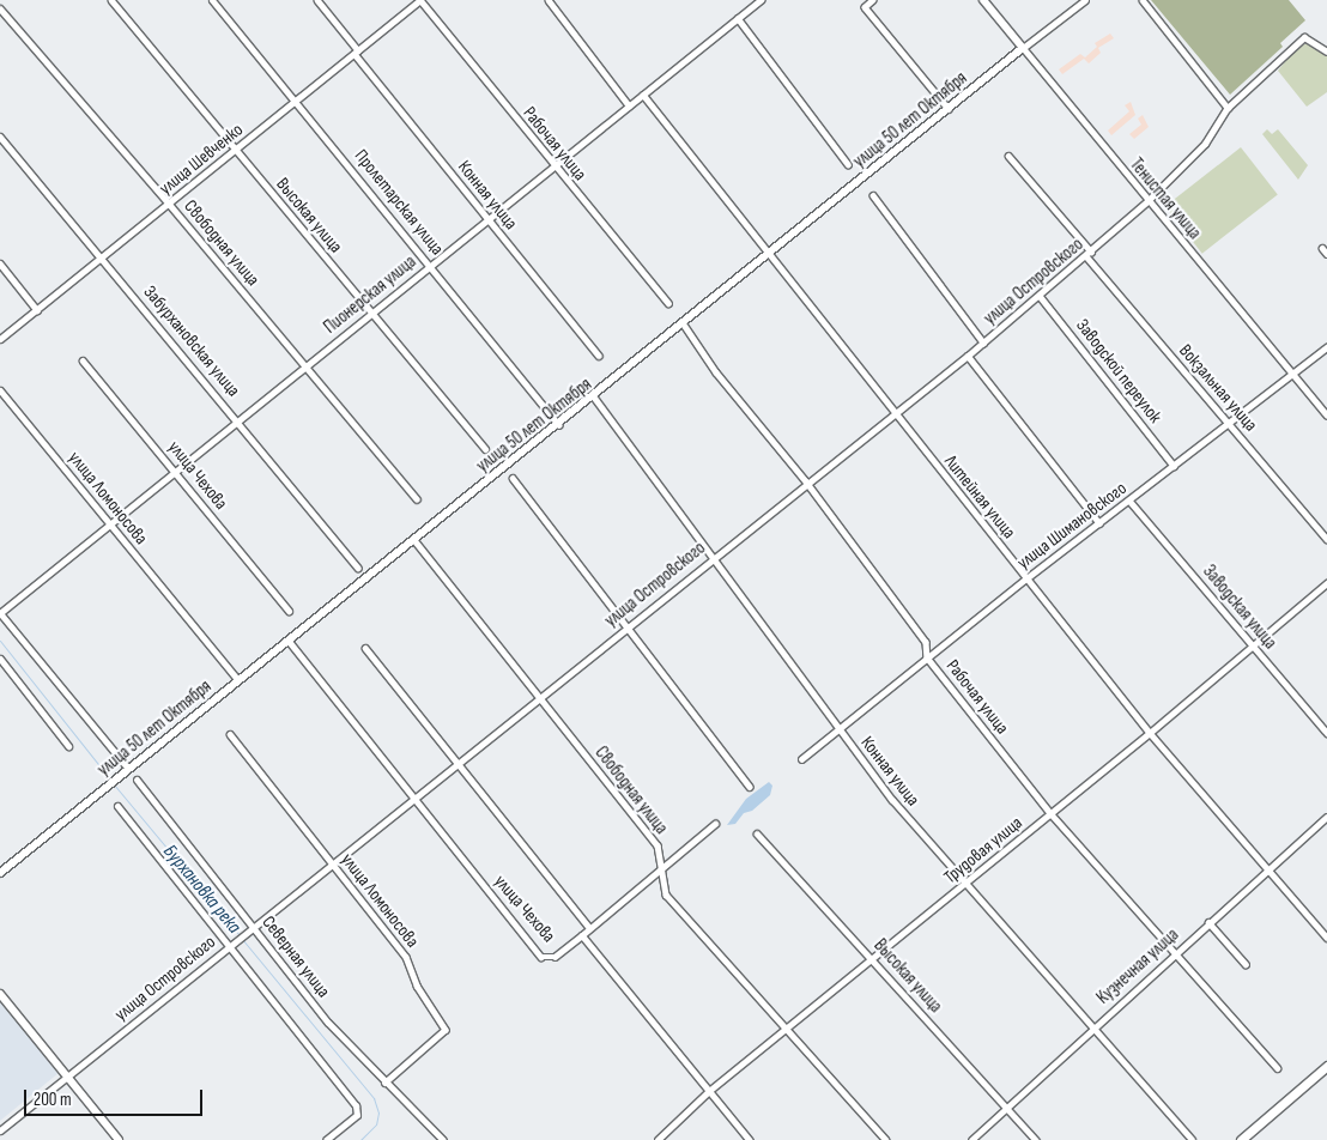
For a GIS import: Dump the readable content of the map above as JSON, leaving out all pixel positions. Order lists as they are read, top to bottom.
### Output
{
  "streets": {
    "main road": ["улица 50 лет Октября", "Тенистая улица"],
    "street": [
      "Рабочая улица",
      "улица Шевченко",
      "Конная улица",
      "Пролетарская улица",
      "Высокая улица",
      "Свободная улица",
      "улица Островского",
      "Пионерская улица",
      "Забурхановская улица",
      "Заводской переулок",
      "Вокзальная улица",
      "улица Чехова",
      "Литейная улица",
      "улица Ломоносова",
      "улица Шимановского",
      "Заводская улица",
      "Трудовая улица",
      "Северная улица",
      "Кузнечная улица"
    ]
  },
  "crossings": [
    ["улица 50 лет Октября", "Рабочая улица"],
    ["улица 50 лет Октября", "Конная улица"],
    ["улица 50 лет Октября", "Тенистая улица"],
    ["улица 50 лет Октября", "Пролетарская улица"],
    ["улица 50 лет Октября", "Свободная улица"],
    ["улица 50 лет Октября", "улица Чехова"],
    ["улица 50 лет Октября", "Литейная улица"],
    ["улица 50 лет Октября", "улица Ломоносова"],
    ["Рабочая улица", "улица Шевченко"],
    ["Рабочая улица", "улица Островского"],
    ["Рабочая улица", "Пионерская улица"],
    ["Рабочая улица", "улица Шимановского"],
    ["Рабочая улица", "Трудовая улица"],
    ["Рабочая улица", "Кузнечная улица"],
    ["улица Шевченко", "Конная улица"],
    ["улица Шевченко", "Пролетарская улица"],
    ["улица Шевченко", "Высокая улица"],
    ["улица Шевченко", "Свободная улица"],
    ["улица Шевченко", "Забурхановская улица"],
    ["Конная улица", "улица Островского"],
    ["Конная улица", "Пионерская улица"],
    ["Конная улица", "улица Шимановского"],
    ["Конная улица", "Трудовая улица"],
    ["Конная улица", "Кузнечная улица"],
    ["Тенистая улица", "улица Островского"],
    ["Тенистая улица", "улица Шимановского"],
    ["Пролетарская улица", "Пионерская улица"],
    ["Высокая улица", "Пионерская улица"],
    ["Высокая улица", "Трудовая улица"],
    ["Высокая улица", "Кузнечная улица"],
    ["Свободная улица", "улица Островского"],
    ["Свободная улица", "Пионерская улица"],
    ["Свободная улица", "Трудовая улица"],
    ["улица Островского", "Заводской переулок"],
    ["улица Островского", "Вокзальная улица"],
    ["улица Островского", "улица Чехова"],
    ["улица Островского", "Литейная улица"],
    ["улица Островского", "улица Ломоносова"],
    ["улица Островского", "Северная улица"],
    ["Пионерская улица", "Забурхановская улица"],
    ["Пионерская улица", "улица Чехова"],
    ["Пионерская улица", "Литейная улица"],
    ["Пионерская улица", "улица Ломоносова"],
    ["Заводской переулок", "улица Шимановского"],
    ["Вокзальная улица", "улица Шимановского"],
    ["улица Чехова", "Трудовая улица"],
    ["Литейная улица", "улица Шимановского"],
    ["Литейная улица", "Трудовая улица"],
    ["Литейная улица", "Кузнечная улица"],
    ["улица Ломоносова", "Северная улица"],
    ["улица Шимановского", "Заводская улица"],
    ["Заводская улица", "Трудовая улица"]
  ],
  "water": ["Бурхановка река"],
  "scale_bar": "200 m"
}
